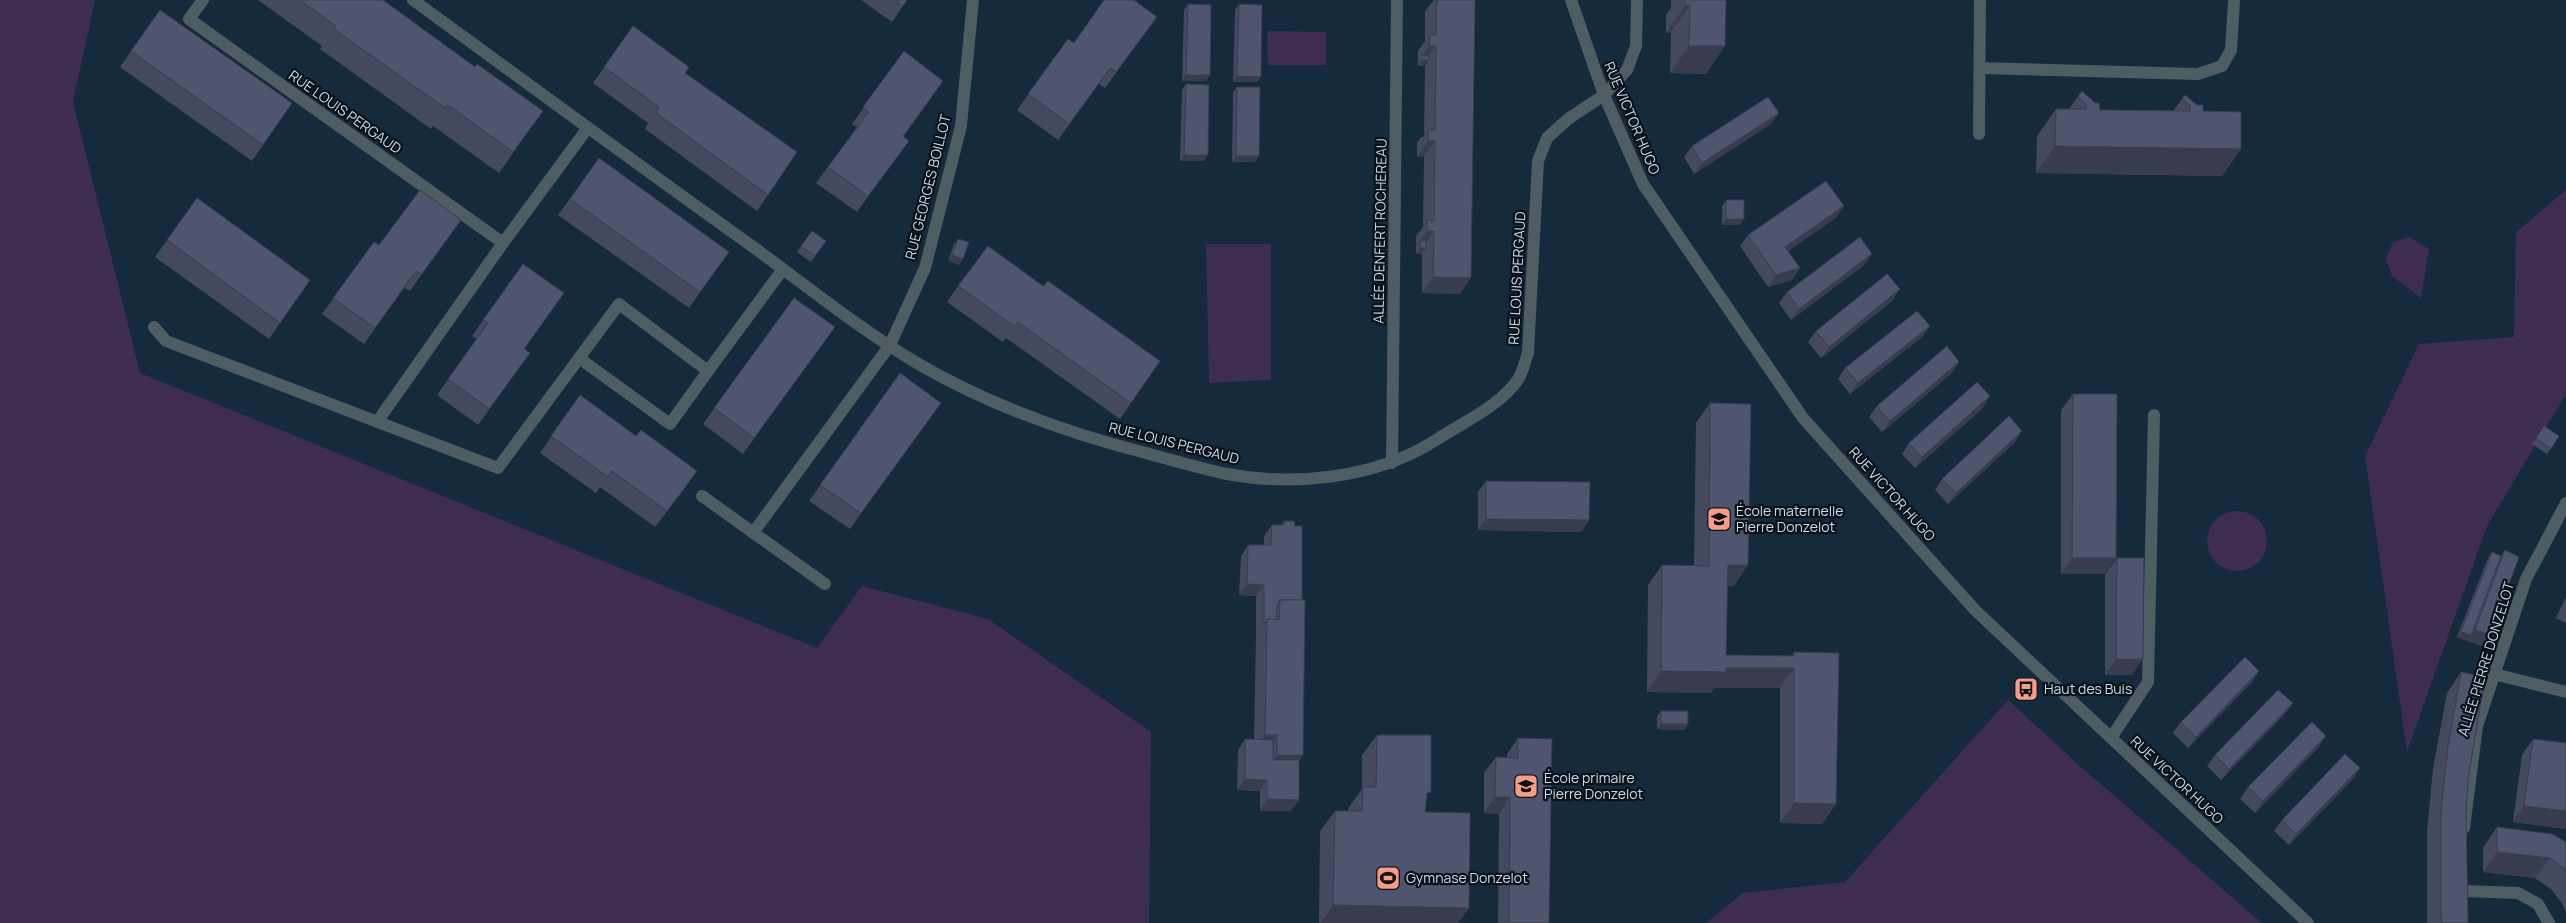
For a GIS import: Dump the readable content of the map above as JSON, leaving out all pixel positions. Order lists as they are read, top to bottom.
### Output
{
  "streets": {
    "street": [
      "RUE LOUIS PERGAUD",
      "RUE VICTOR HUGO",
      "RUE GEORGES BOILLOT",
      "ALLÉE DENFERT ROCHEREAU",
      "ALLÉE PIERRE DONZELOT"
    ]
  },
  "crossings": [
    ["RUE LOUIS PERGAUD", "RUE VICTOR HUGO"],
    ["RUE LOUIS PERGAUD", "RUE GEORGES BOILLOT"],
    ["RUE LOUIS PERGAUD", "ALLÉE DENFERT ROCHEREAU"]
  ],
  "places": {
    "school or university": ["École maternelle Pierre Donzelot", "École primaire Pierre Donzelot"],
    "bus stop": ["Haut des Buis"],
    "sports": ["Gymnase Donzelot"]
  }
}
